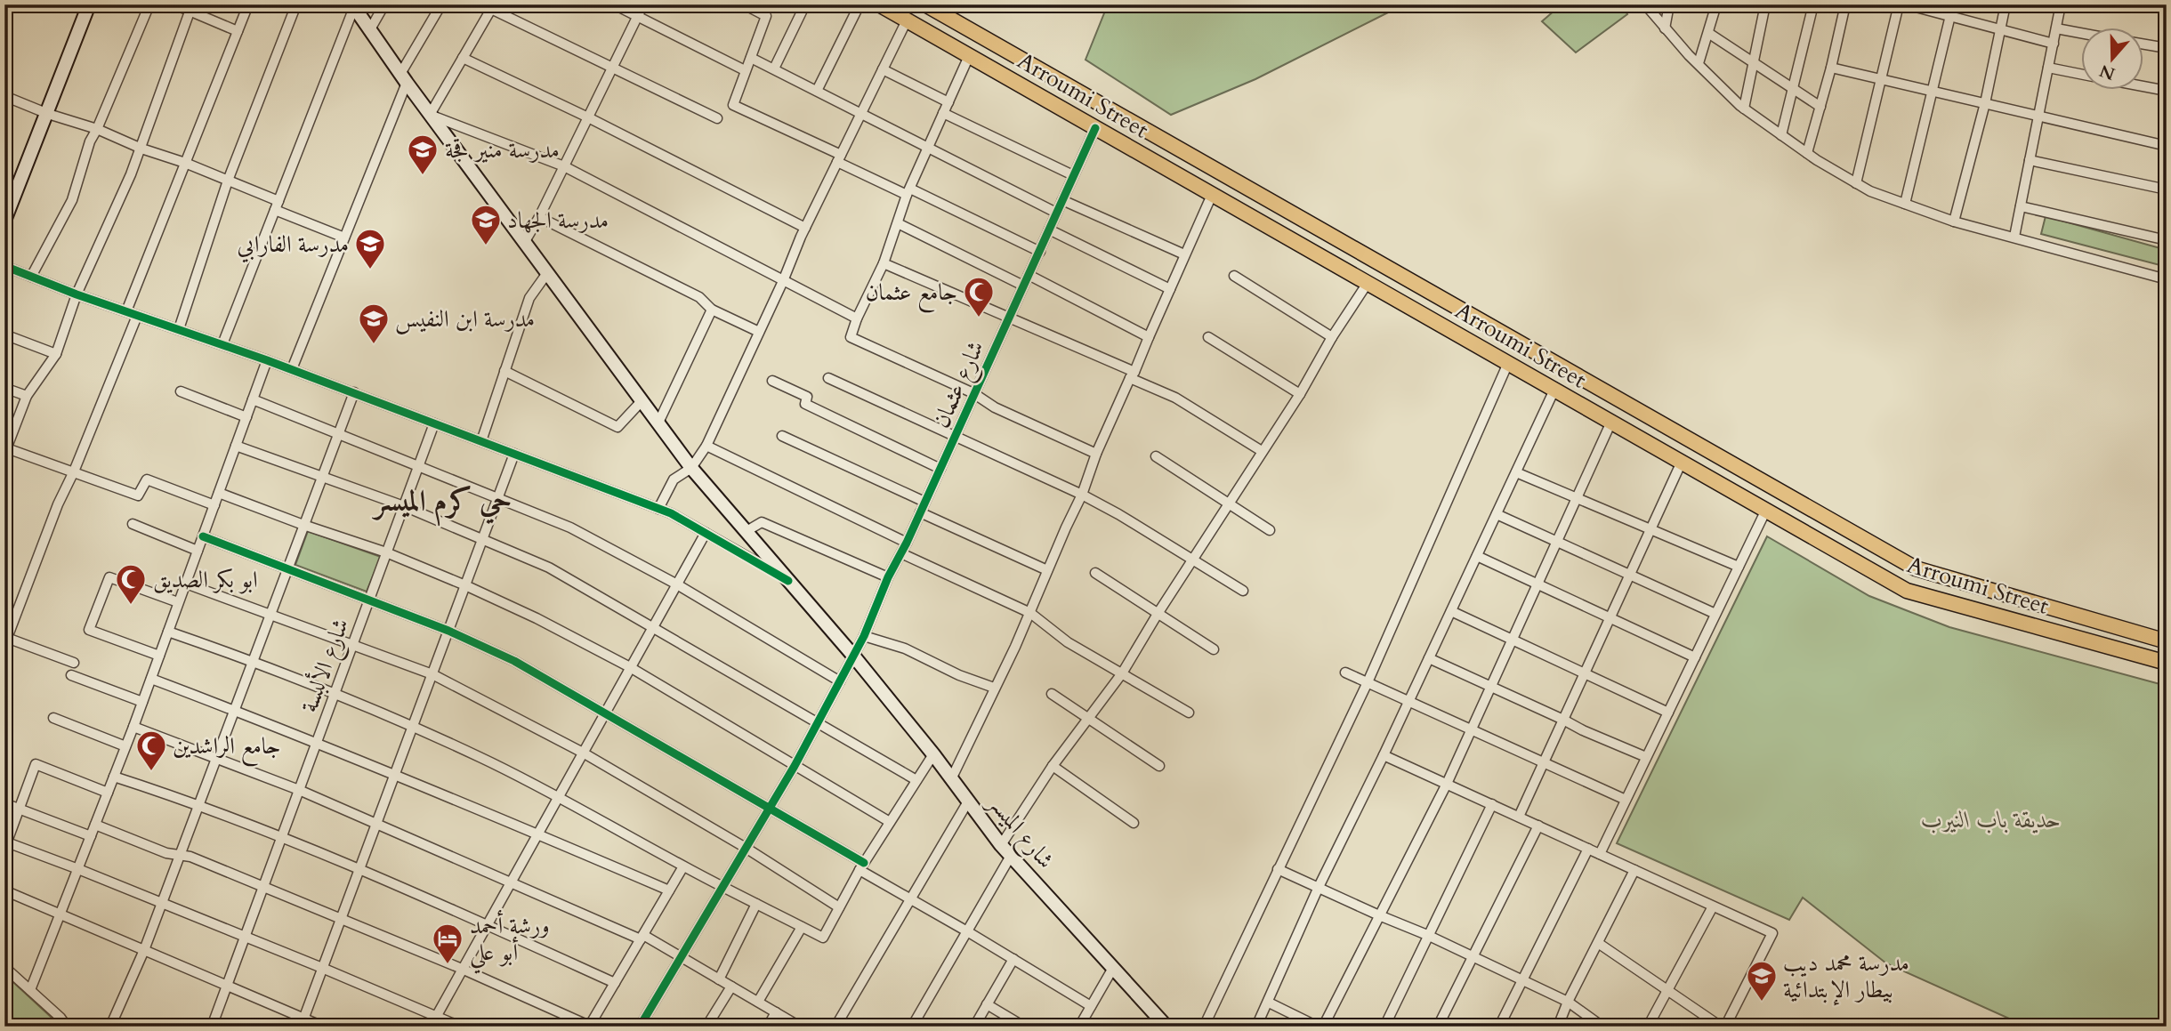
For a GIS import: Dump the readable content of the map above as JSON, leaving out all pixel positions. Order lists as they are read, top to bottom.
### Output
{
  "streets": {
    "main road": ["Arroumi Street", "شارع الميسر"],
    "street": ["شارع عثمان", "شارع الألبسة"]
  },
  "crossings": [
    ["Arroumi Street", "شارع عثمان"],
    ["شارع عثمان", "شارع الميسر"]
  ],
  "districts": ["حي كرم الميسر"],
  "parks": ["حديقة باب النيرب"],
  "places": {
    "school or university": [
      "مدرسة منير قجة",
      "مدرسة الجهاد",
      "مدرسة الفارابي",
      "مدرسة ابن النفيس",
      "مدرسة محمد ديب بيطار الإبتدائية"
    ],
    "mosque": ["جامع عثمان", "ابو بكر الصديق", "جامع الراشدين"],
    "hotel": ["ورشة أحمد أبو علي"]
  },
  "north": "bottom"
}
